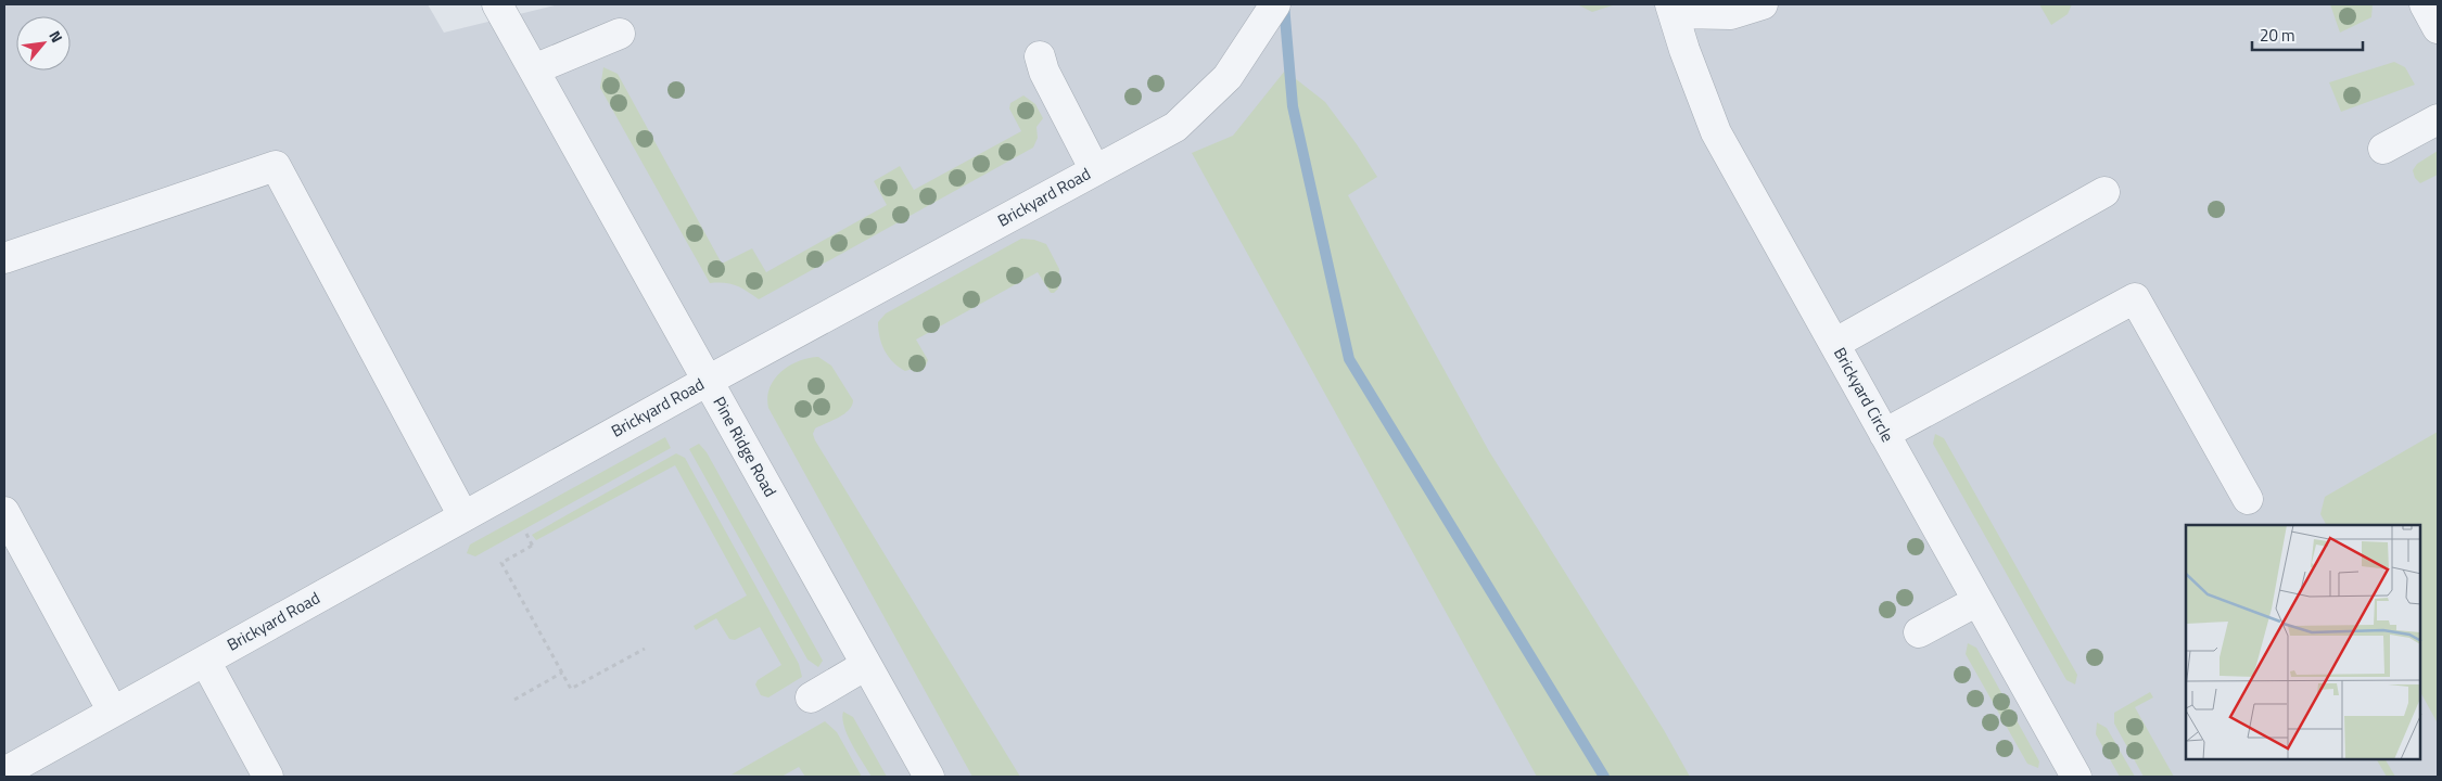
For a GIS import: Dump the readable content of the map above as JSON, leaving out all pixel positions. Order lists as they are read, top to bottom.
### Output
{
  "streets": {
    "street": ["Brickyard Road", "Brickyard Circle", "Pine Ridge Road"]
  },
  "crossings": [
    ["Brickyard Road", "Pine Ridge Road"]
  ],
  "scale_bar": "20 m",
  "north": "top right"
}
